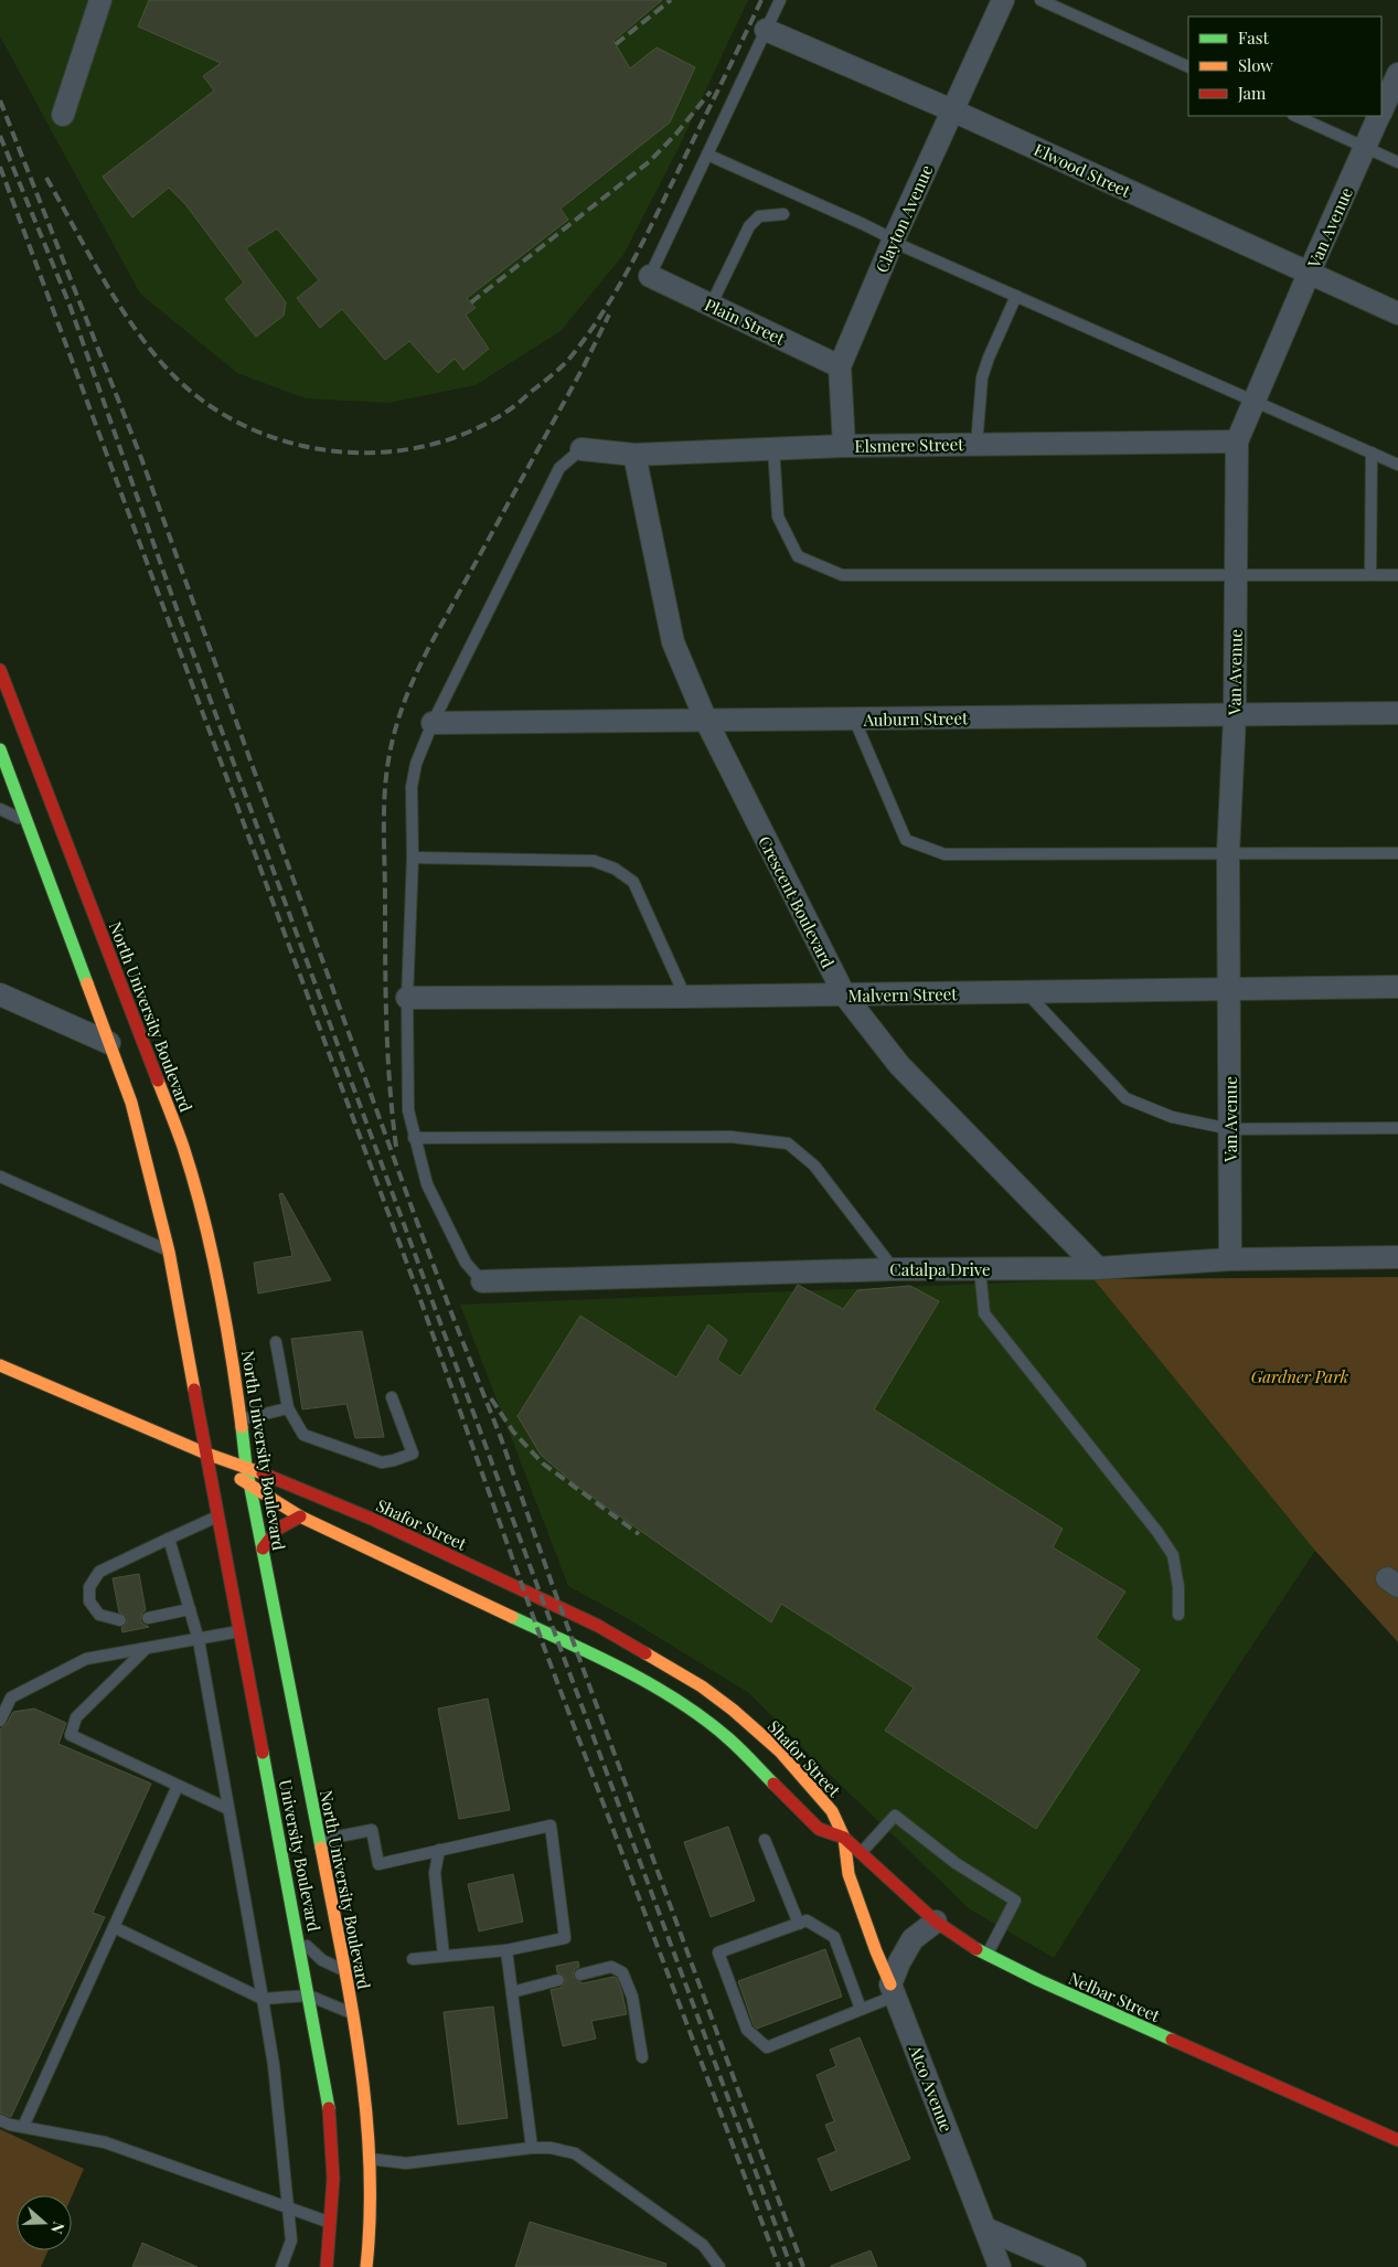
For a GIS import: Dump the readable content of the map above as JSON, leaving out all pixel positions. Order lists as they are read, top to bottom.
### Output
{
  "streets": {
    "main road": [
      "North University Boulevard",
      "Shafor Street",
      "University Boulevard",
      "Nelbar Street"
    ],
    "street": [
      "Elwood Street",
      "Clayton Avenue",
      "Van Avenue",
      "Plain Street",
      "Elsmere Street",
      "Auburn Street",
      "Crescent Boulevard",
      "Malvern Street",
      "Catalpa Drive",
      "Atco Avenue"
    ]
  },
  "crossings": [
    ["Elwood Street", "Clayton Avenue"],
    ["Elwood Street", "Van Avenue"],
    ["Clayton Avenue", "Plain Street"],
    ["Clayton Avenue", "Elsmere Street"],
    ["Van Avenue", "Elsmere Street"],
    ["Van Avenue", "Auburn Street"],
    ["Van Avenue", "Malvern Street"],
    ["Van Avenue", "Catalpa Drive"],
    ["Elsmere Street", "Crescent Boulevard"],
    ["Auburn Street", "Crescent Boulevard"],
    ["Crescent Boulevard", "Malvern Street"],
    ["Crescent Boulevard", "Catalpa Drive"],
    ["North University Boulevard", "Shafor Street"],
    ["Shafor Street", "University Boulevard"],
    ["Shafor Street", "Nelbar Street"]
  ],
  "parks": ["Gardner Park"],
  "legend": ["Fast", "Slow", "Jam"],
  "north": "right"
}
